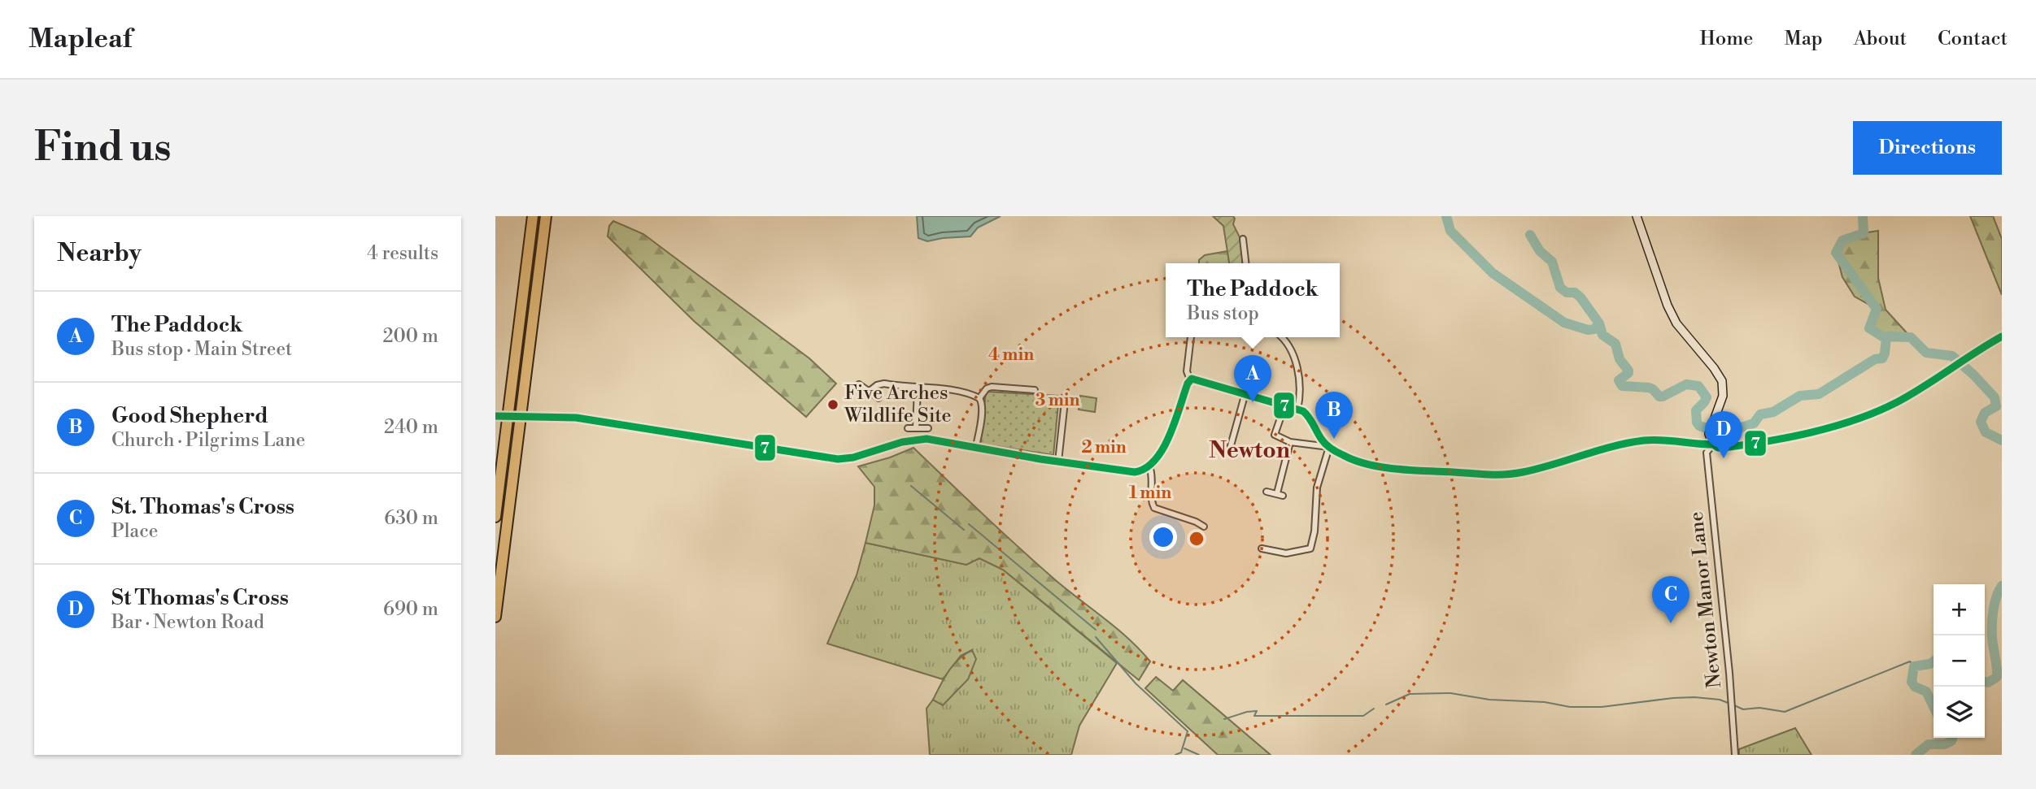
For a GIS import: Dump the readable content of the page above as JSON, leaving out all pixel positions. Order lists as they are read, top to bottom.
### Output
{
  "streets": {
    "street": ["Newton Manor Lane"]
  },
  "districts": ["Newton"],
  "places": ["Five Arches Wildlife Site"],
  "lines": ["transit line 7"],
  "page": {
    "header": "Mapleaf",
    "nav": [
      "Home",
      "Map",
      "About",
      "Contact"
    ],
    "buttons": "Directions",
    "title": "Find us",
    "heading": ["Nearby", "4 results"],
    "popup": ["The Paddock", "Bus stop"],
    "list": [
      {
        "mark": "A",
        "name": "The Paddock",
        "note": "Bus stop · Main Street",
        "value": "200 m"
      },
      {
        "mark": "B",
        "name": "Good Shepherd",
        "note": "Church · Pilgrims Lane",
        "value": "240 m"
      },
      {
        "mark": "C",
        "name": "St. Thomas's Cross",
        "note": "Place",
        "value": "630 m"
      },
      {
        "mark": "D",
        "name": "St Thomas's Cross",
        "note": "Bar · Newton Road",
        "value": "690 m"
      }
    ],
    "pins": [
      "A",
      "B",
      "D",
      "C"
    ],
    "map_buttons": ["+", "−"]
  },
  "rings": [
    "4 min",
    "3 min",
    "2 min",
    "1 min"
  ]
}
